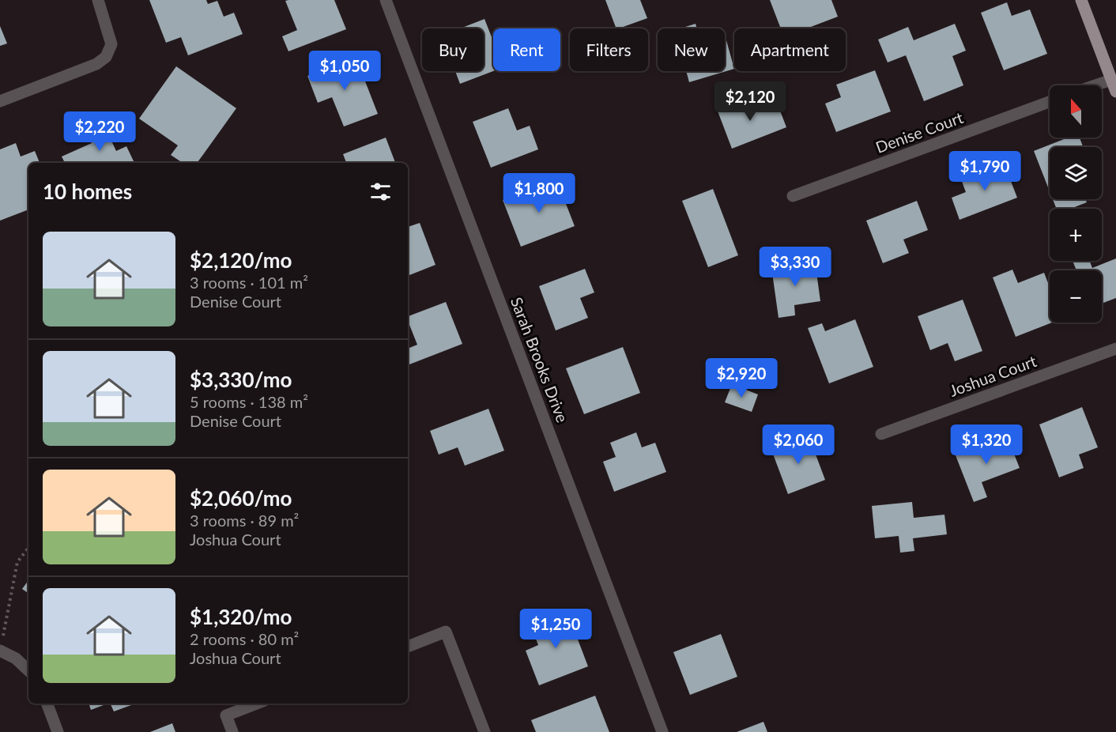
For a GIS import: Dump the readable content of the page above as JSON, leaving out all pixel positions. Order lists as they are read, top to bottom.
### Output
{
  "streets": {
    "street": ["Denise Court", "Sarah Brooks Drive", "Joshua Court"]
  },
  "north": "top",
  "page": {
    "chip": [
      "Buy",
      "Rent",
      "Filters",
      "New",
      "Apartment"
    ],
    "price": [
      "$1,050",
      "$2,120",
      "$2,220",
      "$1,790",
      "$1,800",
      "$3,330",
      "$2,920",
      "$2,060",
      "$1,320",
      "$1,250"
    ],
    "map_buttons": ["+", "−"],
    "heading": "10 homes",
    "list": [
      {
        "name": "$2,120/mo",
        "note": "3 rooms · 101 m² · Denise Court"
      },
      {
        "name": "$3,330/mo",
        "note": "5 rooms · 138 m² · Denise Court"
      },
      {
        "name": "$2,060/mo",
        "note": "3 rooms · 89 m² · Joshua Court"
      },
      {
        "name": "$1,320/mo",
        "note": "2 rooms · 80 m² · Joshua Court"
      }
    ]
  }
}
